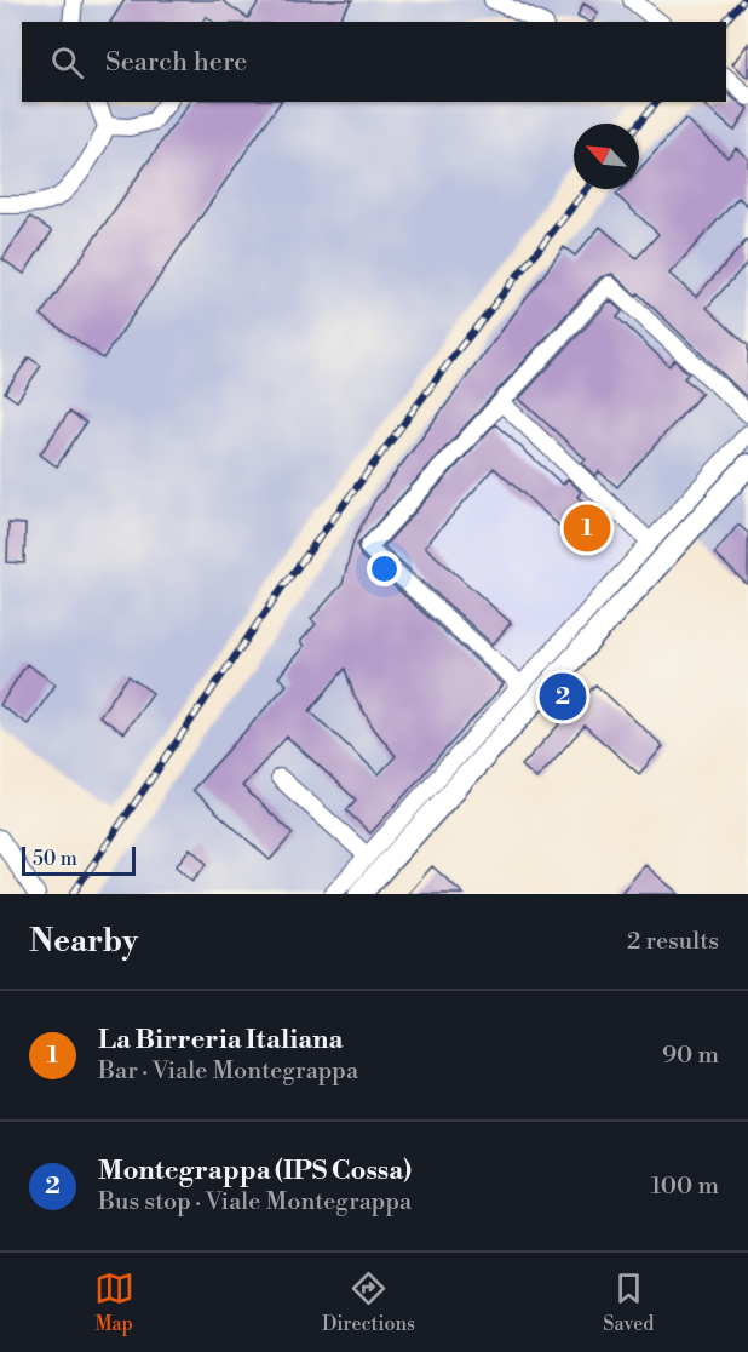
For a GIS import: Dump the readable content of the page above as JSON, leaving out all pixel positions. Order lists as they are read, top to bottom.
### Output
{
  "scale_bar": "50 m",
  "north": "top left",
  "page": {
    "search": "Search here",
    "pins": ["1", "2"],
    "scale": "50 m",
    "heading": ["Nearby", "2 results"],
    "list": [
      {
        "mark": "1",
        "name": "La Birreria Italiana",
        "note": "Bar · Viale Montegrappa",
        "value": "90 m"
      },
      {
        "mark": "2",
        "name": "Montegrappa (IPS Cossa)",
        "note": "Bus stop · Viale Montegrappa",
        "value": "100 m"
      }
    ],
    "nav": ["Map", "Directions", "Saved"]
  }
}
